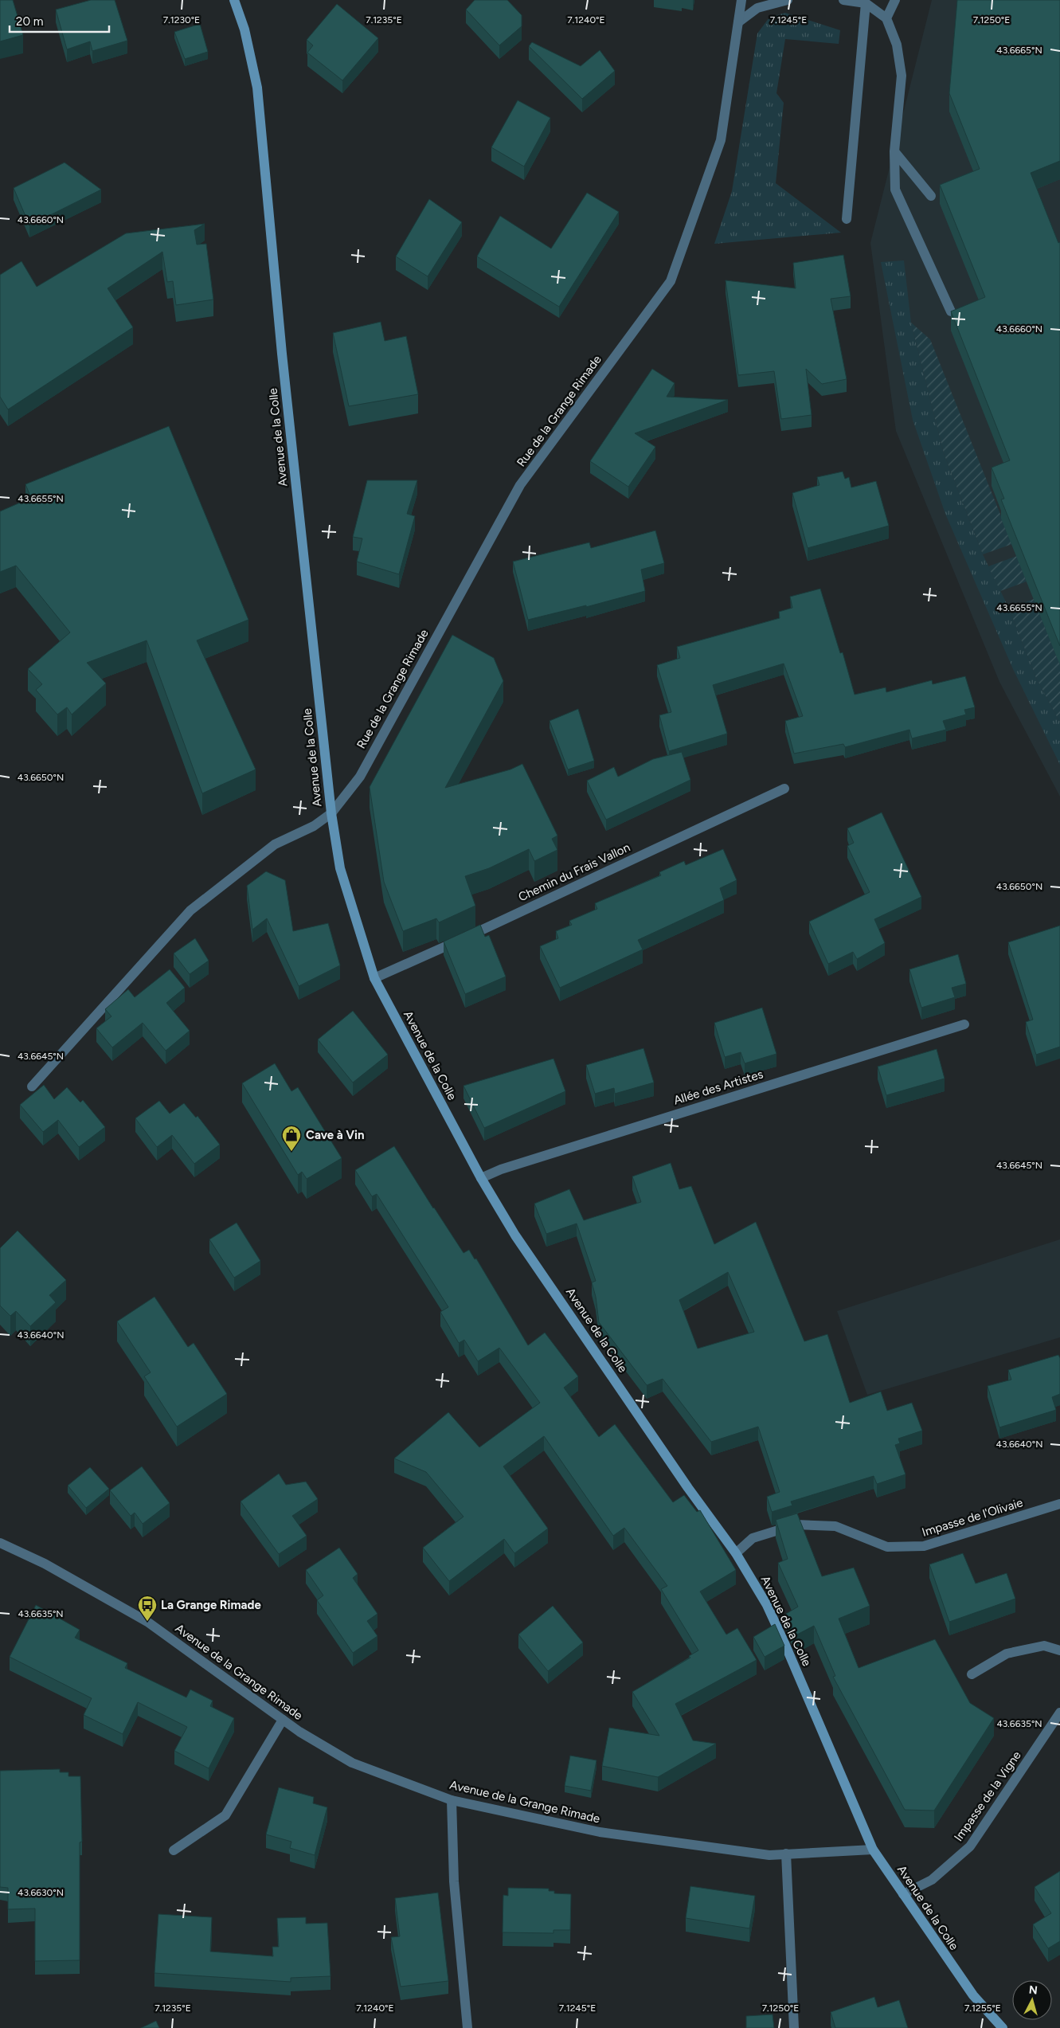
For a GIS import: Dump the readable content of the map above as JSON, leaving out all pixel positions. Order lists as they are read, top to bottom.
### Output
{
  "streets": {
    "main road": ["Avenue de la Colle"],
    "street": [
      "Rue de la Grange Rimade",
      "Chemin du Frais Vallon",
      "Allée des Artistes",
      "Impasse de l'Olivaie",
      "Avenue de la Grange Rimade",
      "Impasse de la Vigne"
    ]
  },
  "crossings": [
    ["Rue de la Grange Rimade", "Avenue de la Colle"],
    ["Avenue de la Colle", "Chemin du Frais Vallon"],
    ["Avenue de la Colle", "Allée des Artistes"],
    ["Avenue de la Colle", "Impasse de l'Olivaie"],
    ["Avenue de la Colle", "Avenue de la Grange Rimade"],
    ["Avenue de la Colle", "Impasse de la Vigne"]
  ],
  "places": {
    "shop": ["Cave à Vin"],
    "bus stop": ["La Grange Rimade"]
  },
  "scale_bar": "20 m",
  "north": "top",
  "coordinates": [
    "7.1230°E",
    "7.1235°E",
    "7.1240°E",
    "7.1245°E",
    "7.1250°E",
    "43.6665°N",
    "43.6660°N",
    "43.6655°N",
    "43.6650°N",
    "43.6645°N",
    "43.6640°N",
    "43.6635°N",
    "43.6630°N",
    "7.1255°E"
  ]
}
